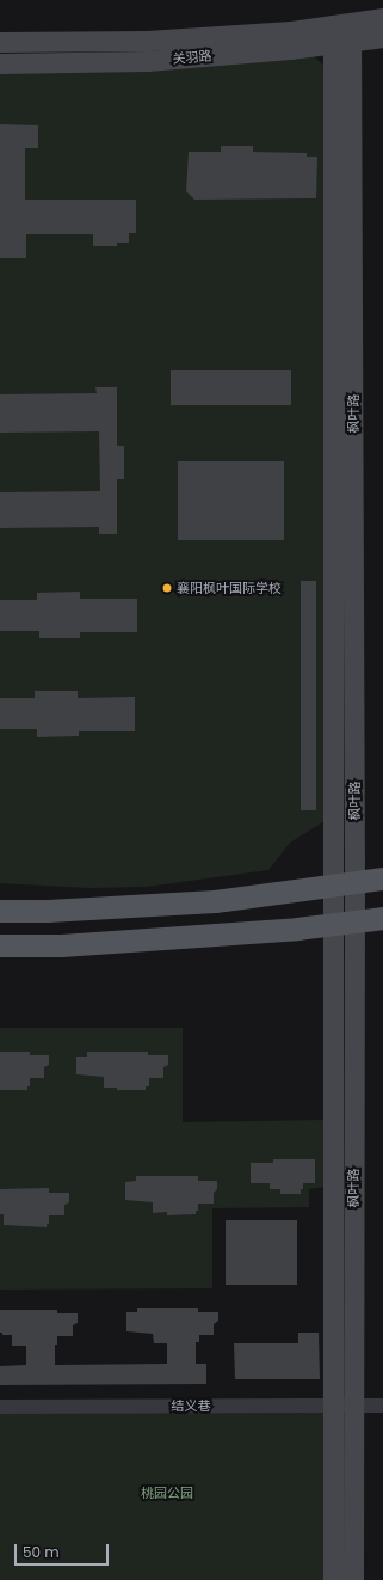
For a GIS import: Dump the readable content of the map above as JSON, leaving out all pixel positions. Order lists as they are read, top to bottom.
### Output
{
  "streets": {
    "street": ["关羽路", "枫叶路", "结义巷"]
  },
  "crossings": [
    ["关羽路", "枫叶路"],
    ["枫叶路", "结义巷"]
  ],
  "parks": ["桃园公园"],
  "places": ["襄阳枫叶国际学校"],
  "scale_bar": "50 m"
}
